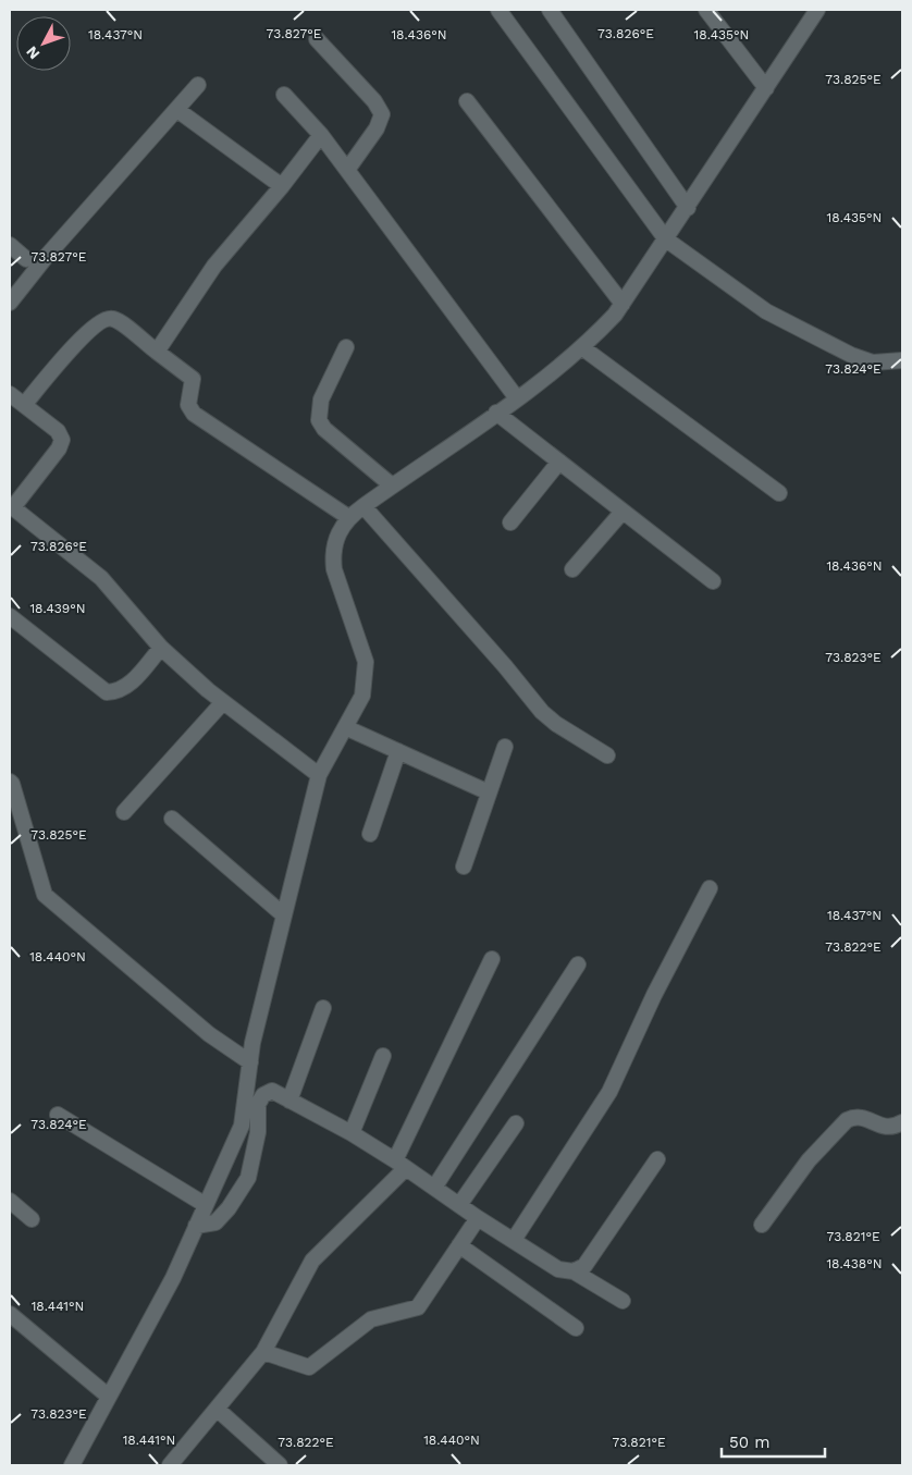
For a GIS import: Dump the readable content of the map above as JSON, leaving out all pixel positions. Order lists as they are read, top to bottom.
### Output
{
  "scale_bar": "50 m",
  "north": "bottom left",
  "coordinates": [
    "73.827°E",
    "73.826°E",
    "18.437°N",
    "18.436°N",
    "18.435°N",
    "73.825°E",
    "73.824°E",
    "18.439°N",
    "73.823°E",
    "73.822°E",
    "18.440°N",
    "73.821°E",
    "18.438°N",
    "18.441°N"
  ]
}
